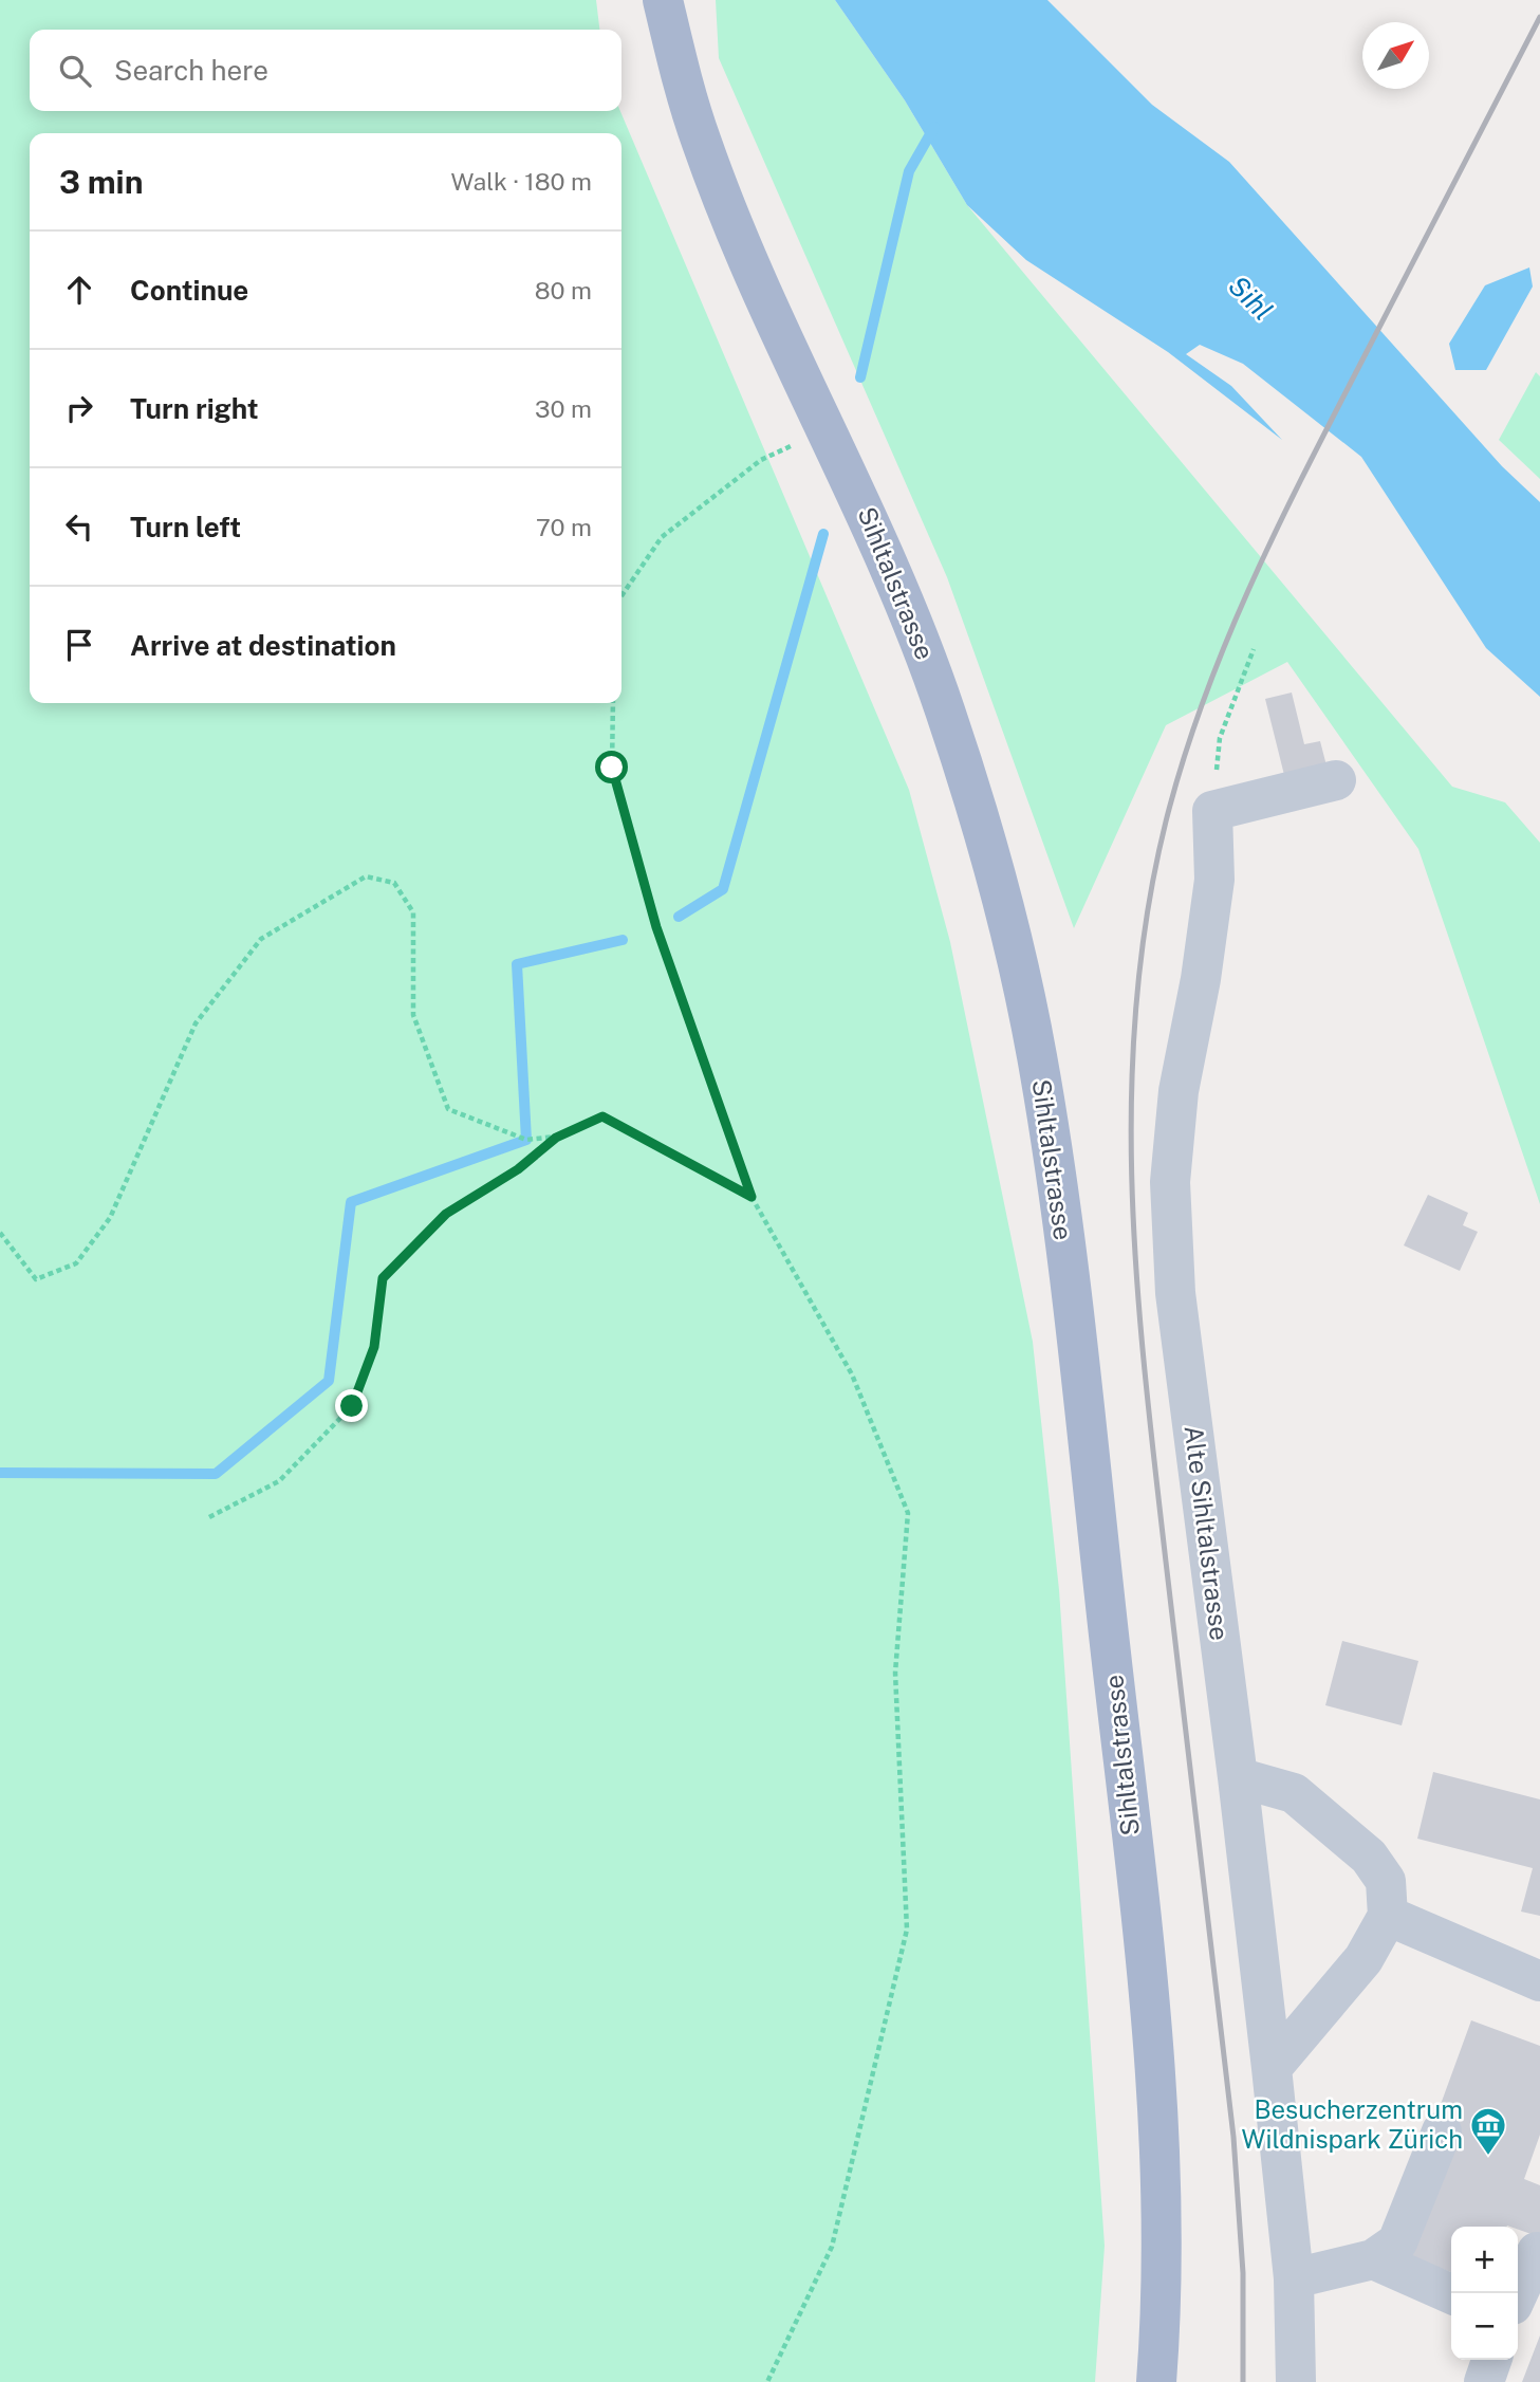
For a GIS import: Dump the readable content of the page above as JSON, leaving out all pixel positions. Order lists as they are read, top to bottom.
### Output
{
  "streets": {
    "main road": ["Sihltalstrasse"],
    "street": ["Alte Sihltalstrasse"]
  },
  "water": ["Sihl"],
  "places": {
    "museum": ["Besucherzentrum Wildnispark Zürich"]
  },
  "north": "top right",
  "page": {
    "search": "Search here",
    "heading": ["3 min", "Walk · 180 m"],
    "list": [
      ["Continue", "80 m"],
      ["Turn right", "30 m"],
      ["Turn left", "70 m"],
      "Arrive at destination"
    ],
    "map_buttons": ["+", "−"]
  }
}
